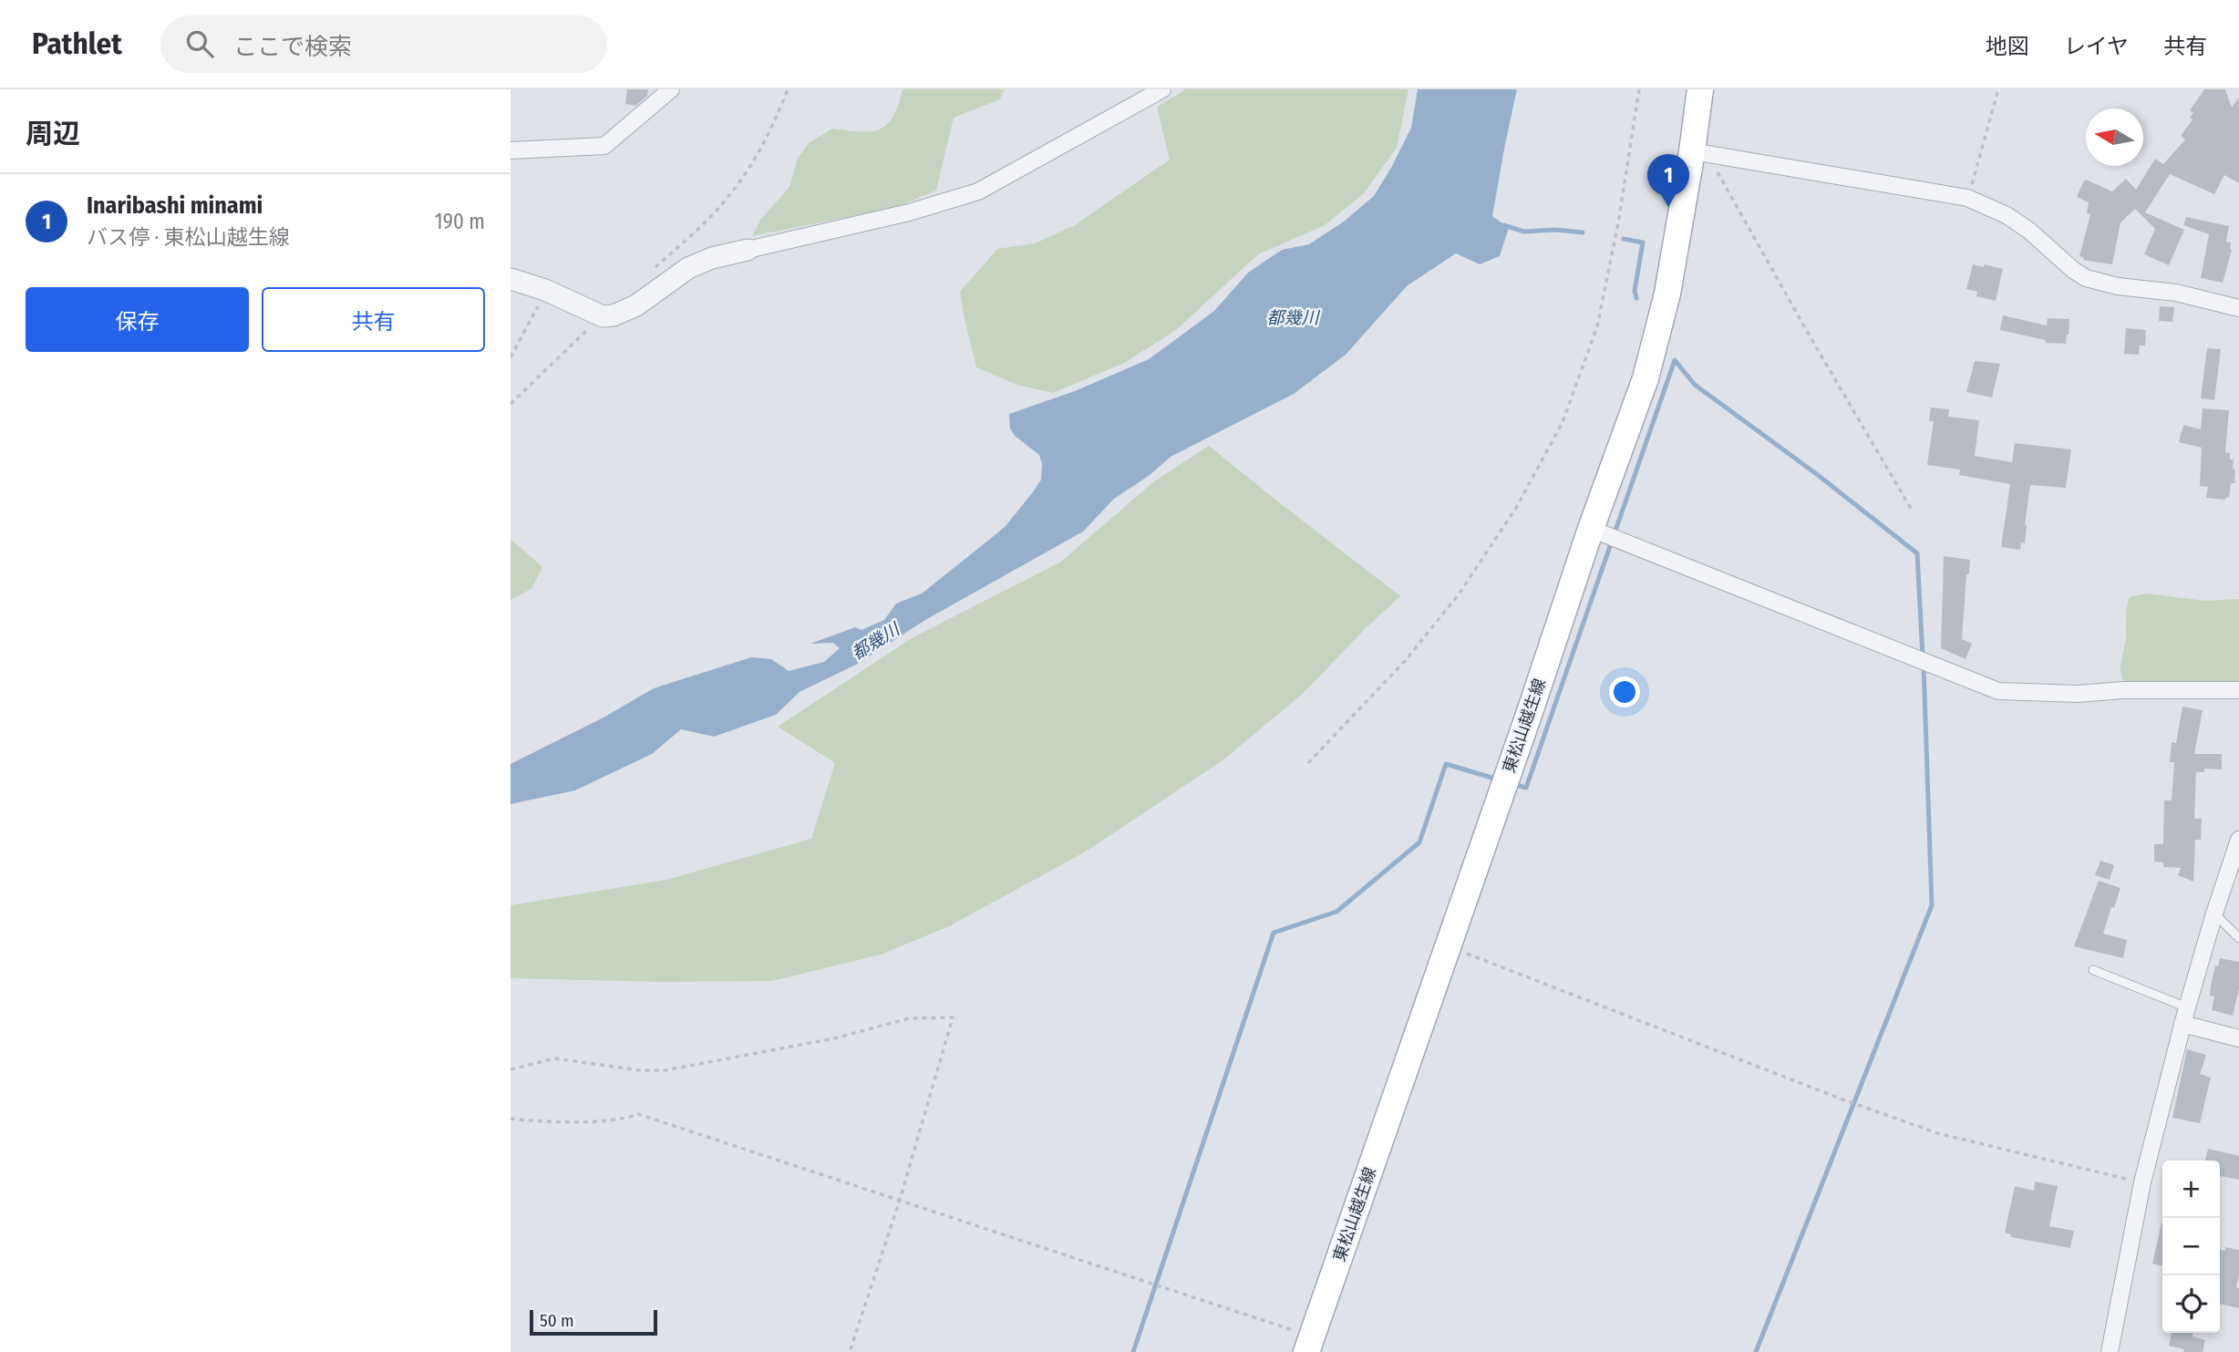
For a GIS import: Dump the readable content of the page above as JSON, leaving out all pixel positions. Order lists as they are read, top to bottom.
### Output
{
  "streets": {
    "main road": ["東松山越生線"]
  },
  "water": ["都幾川"],
  "scale_bar": "50 m",
  "north": "left",
  "page": {
    "header": "Pathlet",
    "search": "ここで検索",
    "nav": ["地図", "レイヤ", "共有"],
    "heading": "周辺",
    "pins": "1",
    "list": [
      {
        "mark": "1",
        "name": "Inaribashi minami",
        "note": "バス停 · 東松山越生線",
        "value": "190 m"
      }
    ],
    "buttons": ["保存", "共有"],
    "map_buttons": ["+", "−"],
    "scale": "50 m"
  }
}
